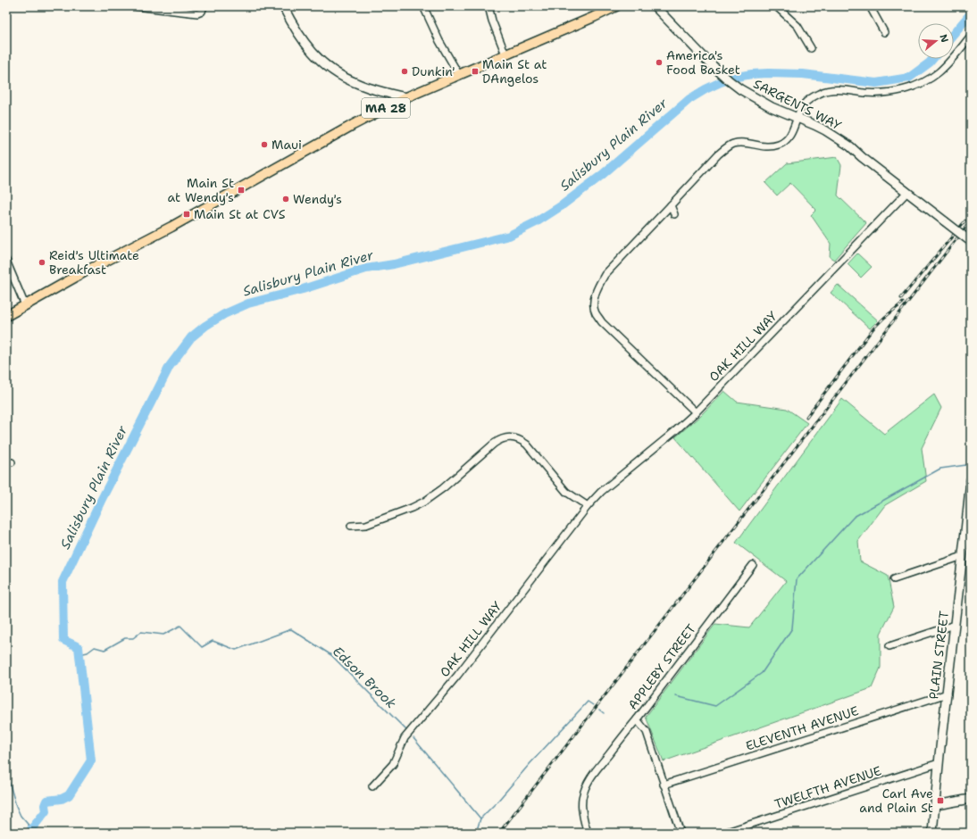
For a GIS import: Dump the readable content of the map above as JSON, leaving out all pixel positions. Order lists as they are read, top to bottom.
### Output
{
  "streets": {
    "main road": ["SARGENTS WAY", "MA 28", "PLAIN STREET"],
    "street": [
      "OAK HILL WAY",
      "APPLEBY STREET",
      "ELEVENTH AVENUE",
      "TWELFTH AVENUE"
    ]
  },
  "crossings": [
    ["SARGENTS WAY", "OAK HILL WAY"],
    ["PLAIN STREET", "ELEVENTH AVENUE"],
    ["PLAIN STREET", "TWELFTH AVENUE"],
    ["APPLEBY STREET", "ELEVENTH AVENUE"]
  ],
  "water": ["Salisbury Plain River", "Edson Brook"],
  "places": {
    "other": [
      "America's Food Basket",
      "Dunkin'",
      "Maui",
      "Wendy's",
      "Reid's Ultimate Breakfast"
    ],
    "transit": [
      "Main St at DAngelos",
      "Main St at Wendy's",
      "Main St at CVS",
      "Carl Ave and Plain St"
    ]
  },
  "north": "right"
}
